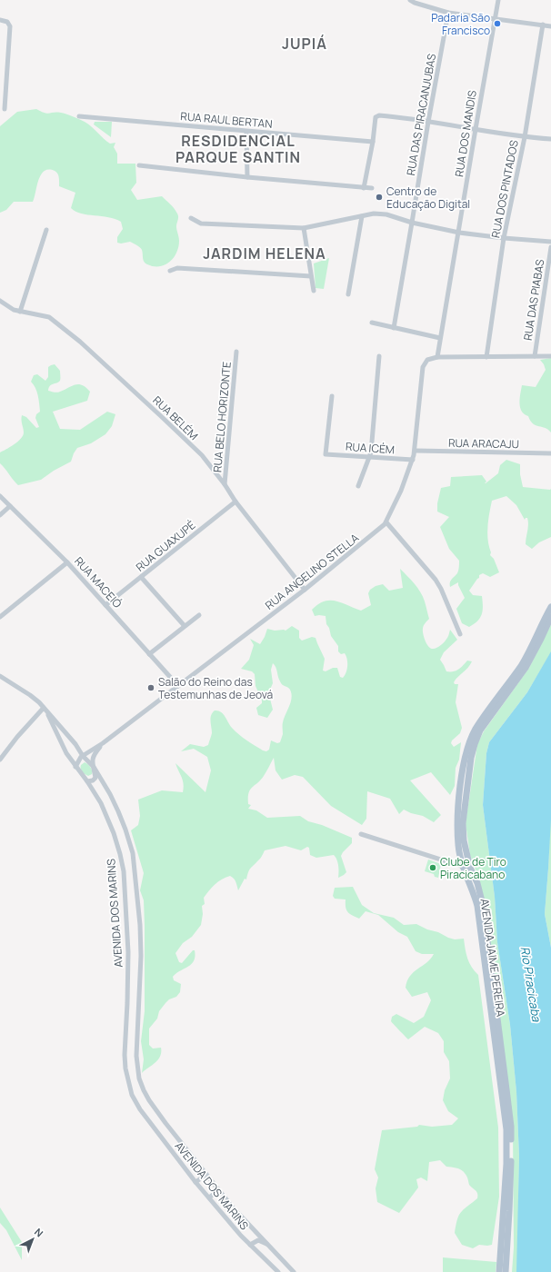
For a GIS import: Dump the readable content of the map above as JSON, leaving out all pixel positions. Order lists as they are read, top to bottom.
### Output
{
  "streets": {
    "main road": ["AVENIDA JAIME PEREIRA"],
    "street": [
      "RUA DAS PIRACANJUBAS",
      "RUA RAUL BERTAN",
      "RUA DOS MANDIS",
      "RUA DOS PINTADOS",
      "RUA DAS PIABAS",
      "RUA BELO HORIZONTE",
      "RUA BELÉM",
      "RUA ARACAJU",
      "RUA ICÉM",
      "RUA GUAXUPÉ",
      "RUA ANGELINO STELLA",
      "RUA MACEIÓ",
      "AVENIDA DOS MARINS"
    ]
  },
  "crossings": [
    ["RUA DOS MANDIS", "RUA ANGELINO STELLA"],
    ["RUA BELO HORIZONTE", "RUA BELÉM"],
    ["RUA BELÉM", "RUA GUAXUPÉ"],
    ["RUA BELÉM", "RUA ANGELINO STELLA"],
    ["RUA ARACAJU", "RUA ANGELINO STELLA"],
    ["RUA ICÉM", "RUA ANGELINO STELLA"],
    ["RUA GUAXUPÉ", "RUA MACEIÓ"],
    ["RUA ANGELINO STELLA", "RUA MACEIÓ"]
  ],
  "districts": ["JUPIÁ", "RESDIDENCIAL PARQUE SANTIN", "JARDIM HELENA"],
  "water": ["Rio Piracicaba"],
  "places": [
    "Padaria São Francisco",
    "Centro de Educação Digital",
    "Salão do Reino das Testemunhas de Jeová",
    "Clube de Tiro Piracicabano"
  ],
  "north": "top right"
}
